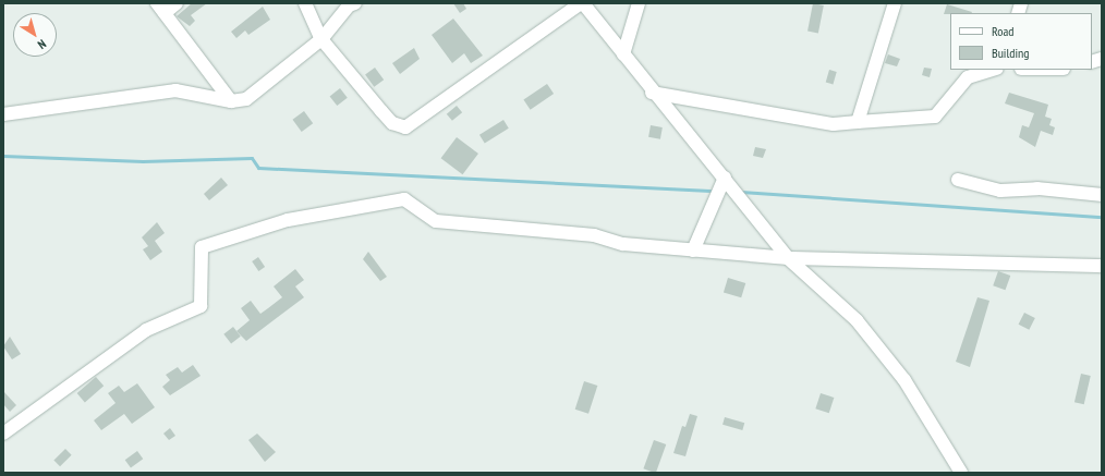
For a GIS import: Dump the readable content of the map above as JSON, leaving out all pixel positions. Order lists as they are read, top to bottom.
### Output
{
  "legend": ["Road", "Building"],
  "north": "bottom right"
}
